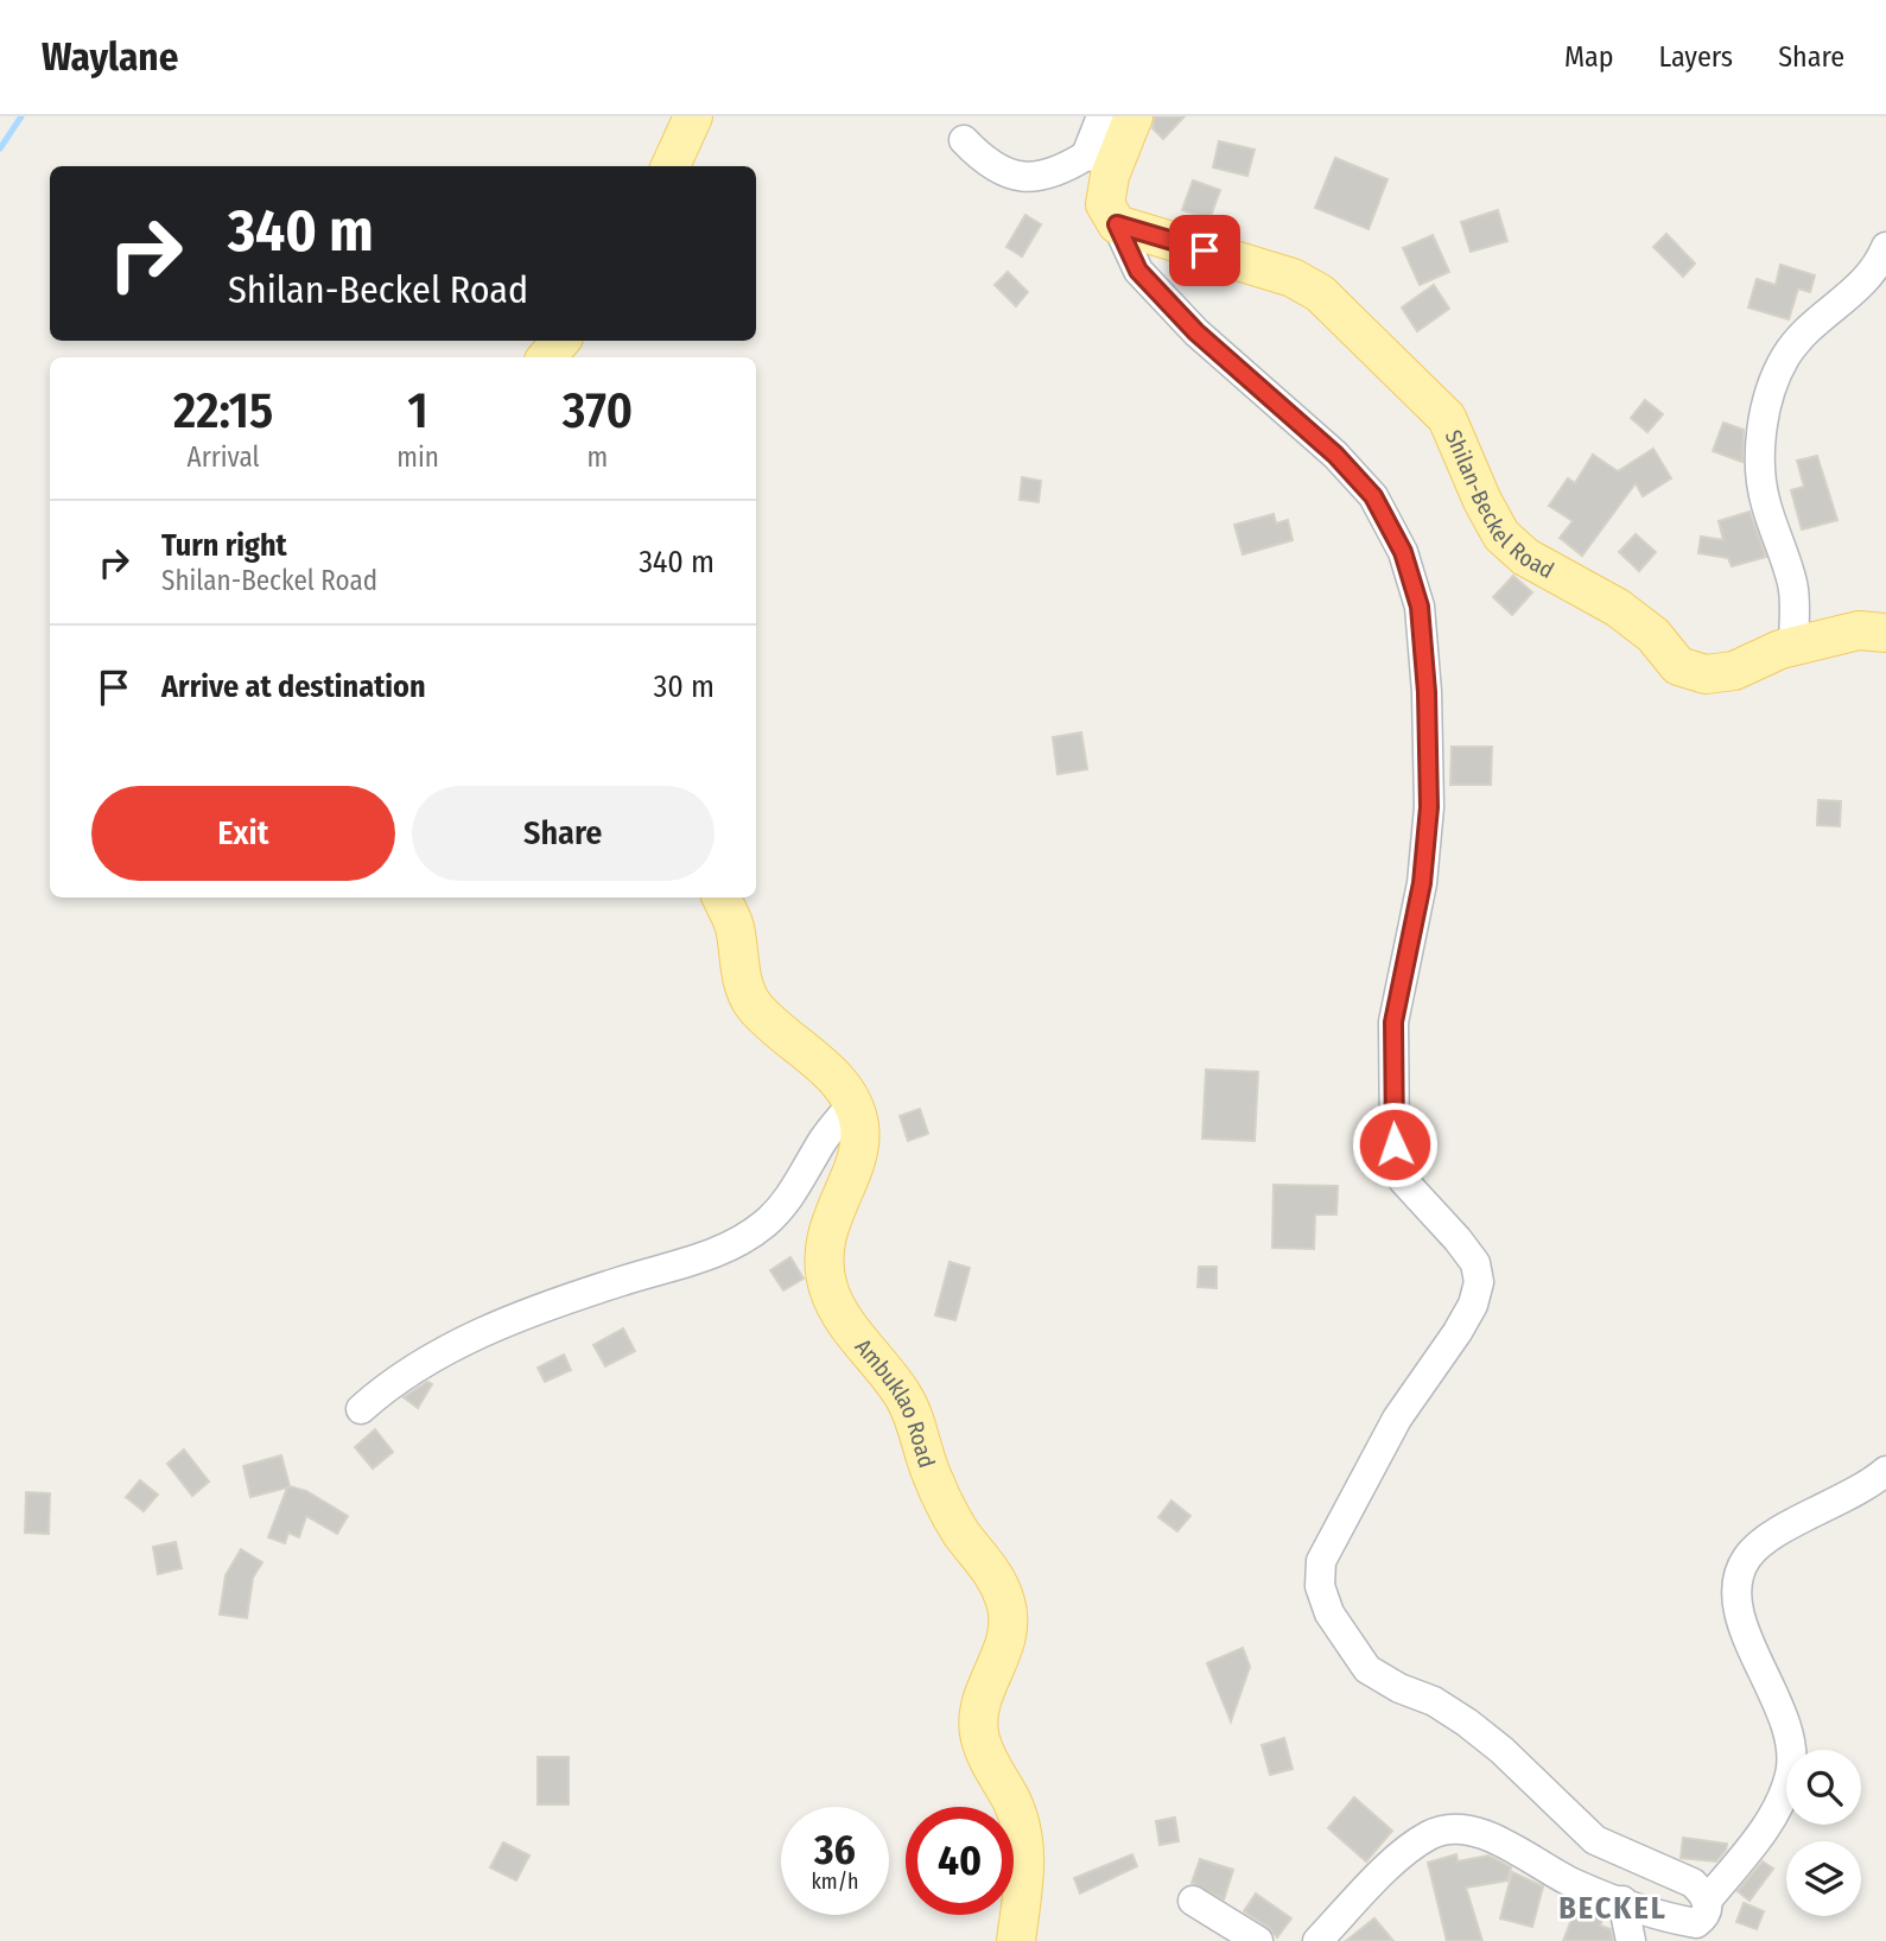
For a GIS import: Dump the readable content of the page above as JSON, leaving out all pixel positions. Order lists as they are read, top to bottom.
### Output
{
  "streets": {
    "main road": ["Shilan-Beckel Road", "Ambuklao Road"]
  },
  "districts": ["BECKEL"],
  "page": {
    "header": "Waylane",
    "nav": ["Map", "Layers", "Share"],
    "turn": ["340 m", "Shilan-Beckel Road"],
    "eta": [
      "22:15",
      "Arrival",
      "1",
      "min",
      "370",
      "m"
    ],
    "list": [
      {
        "name": "Turn right",
        "note": "Shilan-Beckel Road",
        "value": "340 m"
      },
      {
        "name": "Arrive at destination",
        "value": "30 m"
      }
    ],
    "buttons": ["Exit", "Share"],
    "speed": "36 km/h",
    "limit": "40"
  }
}
